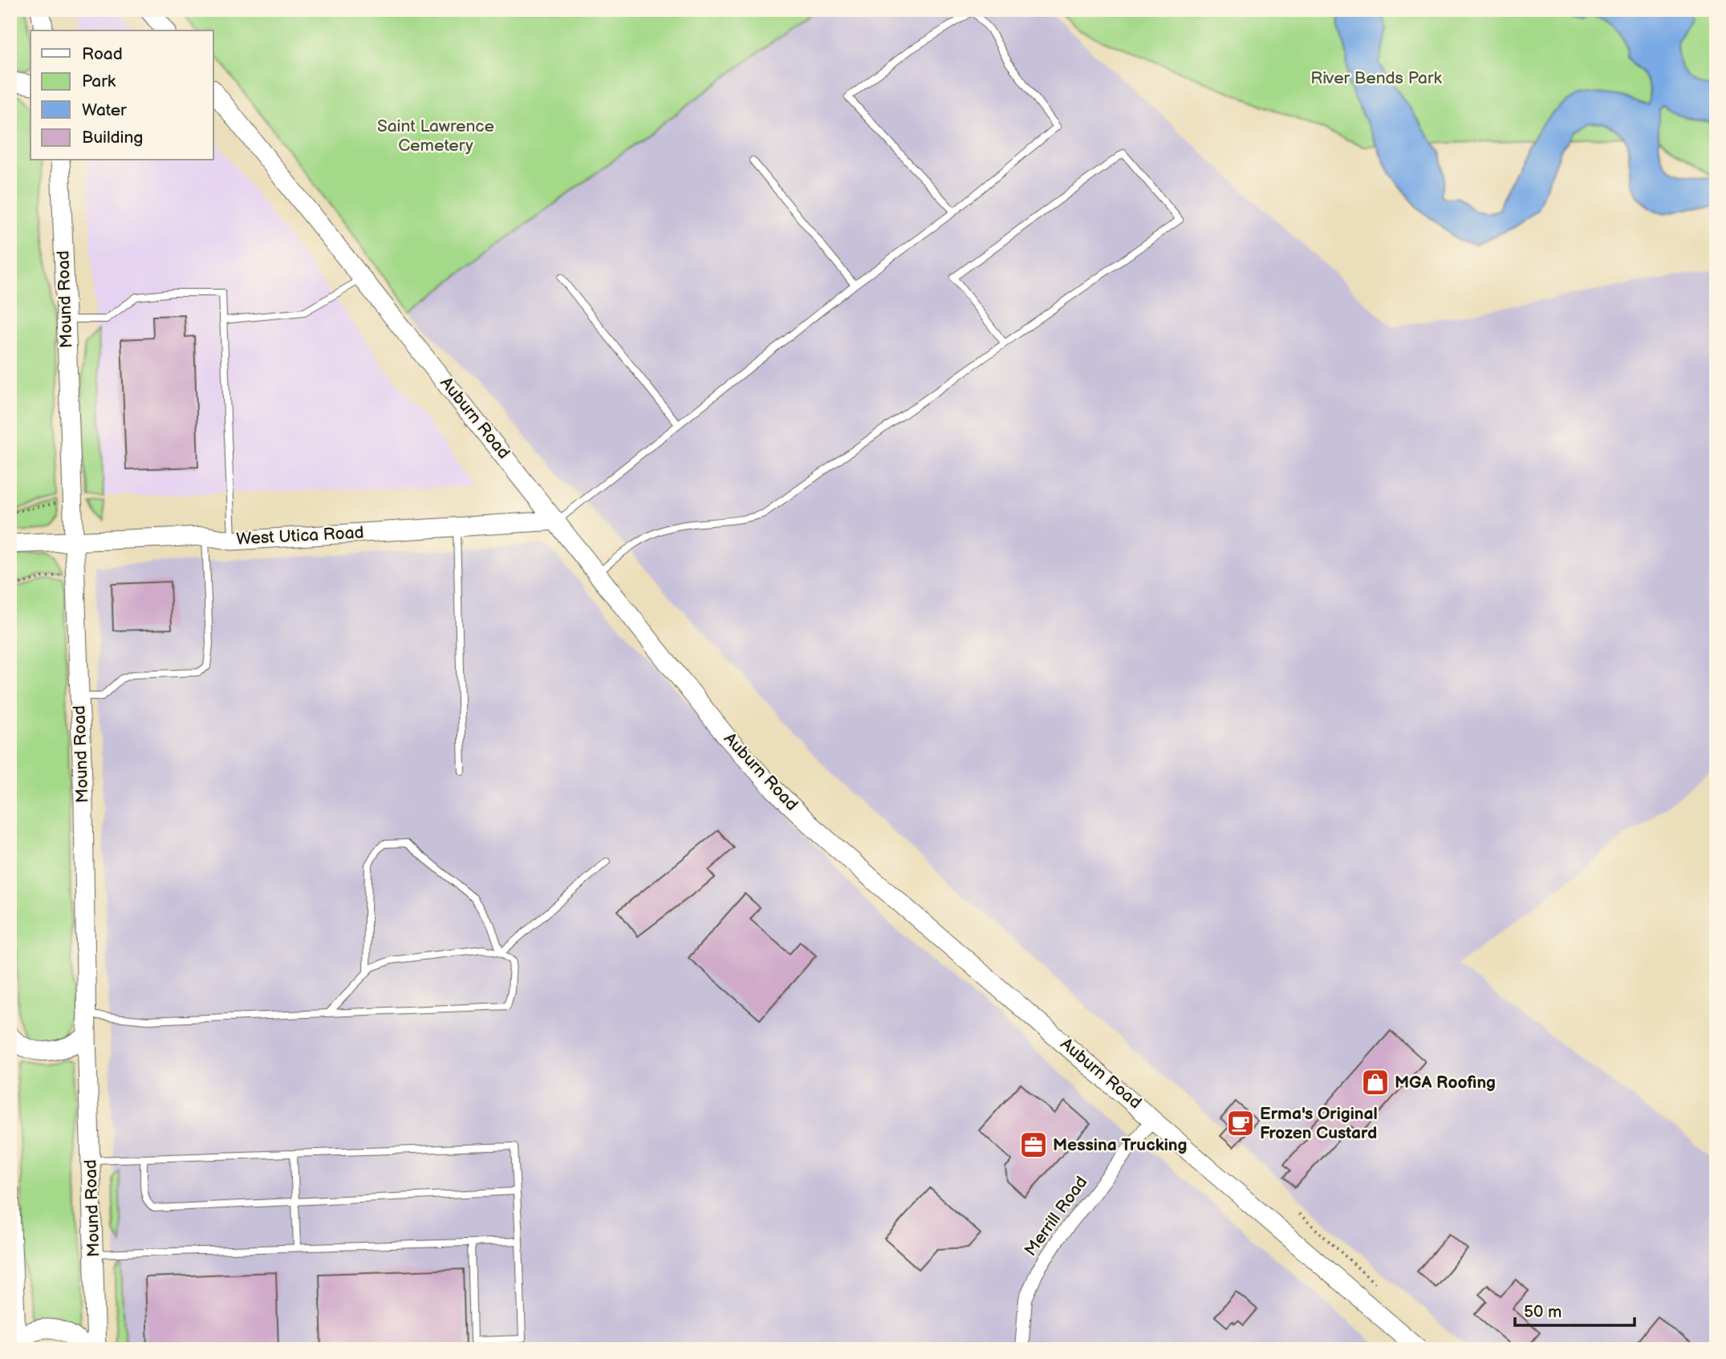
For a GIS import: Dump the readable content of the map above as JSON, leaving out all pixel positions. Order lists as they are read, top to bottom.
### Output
{
  "streets": {
    "street": [
      "Mound Road",
      "Auburn Road",
      "West Utica Road",
      "Merrill Road"
    ]
  },
  "crossings": [
    ["Mound Road", "West Utica Road"],
    ["Auburn Road", "West Utica Road"],
    ["Auburn Road", "Merrill Road"]
  ],
  "parks": ["River Bends Park", "Saint Lawrence Cemetery"],
  "places": {
    "shop": ["MGA Roofing"],
    "cafe": ["Erma's Original Frozen Custard"],
    "office": ["Messina Trucking"]
  },
  "legend": [
    "Road",
    "Park",
    "Water",
    "Building"
  ],
  "scale_bar": "50 m"
}
